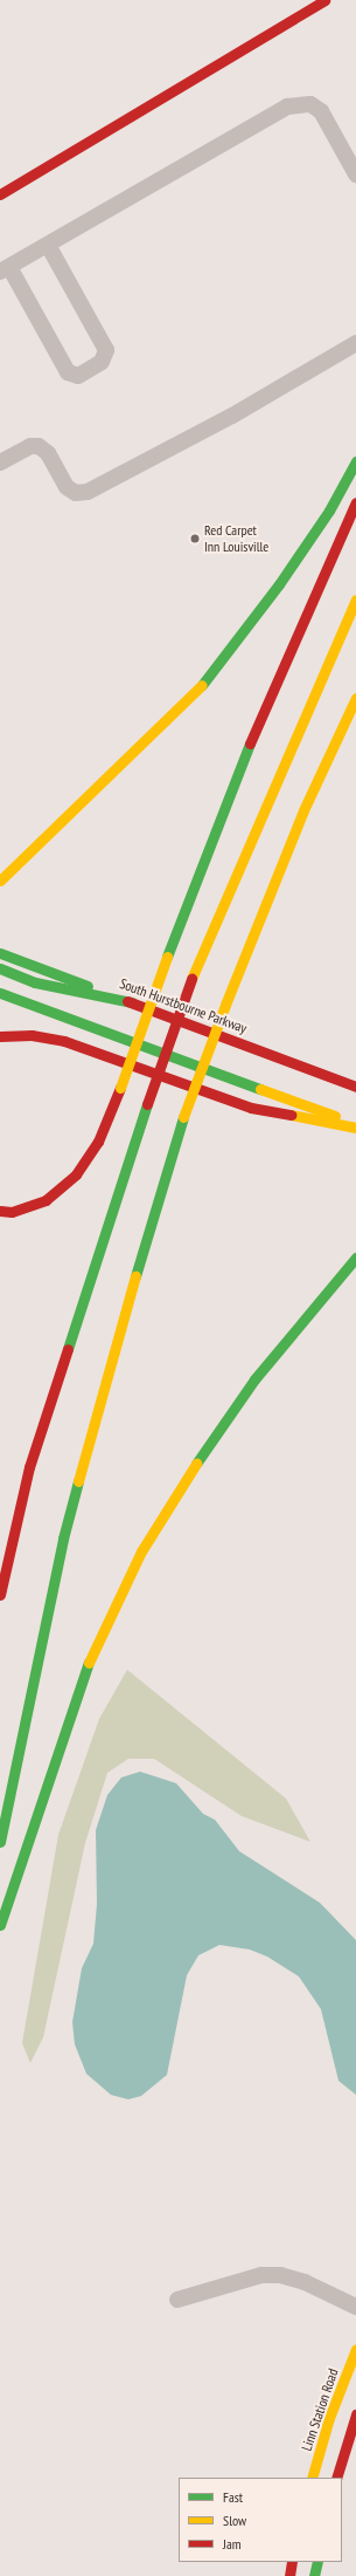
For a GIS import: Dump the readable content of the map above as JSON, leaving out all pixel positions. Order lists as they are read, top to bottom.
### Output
{
  "streets": {
    "main road": ["South Hurstbourne Parkway", "Linn Station Road"]
  },
  "places": ["Red Carpet Inn Louisville"],
  "legend": ["Fast", "Slow", "Jam"]
}
